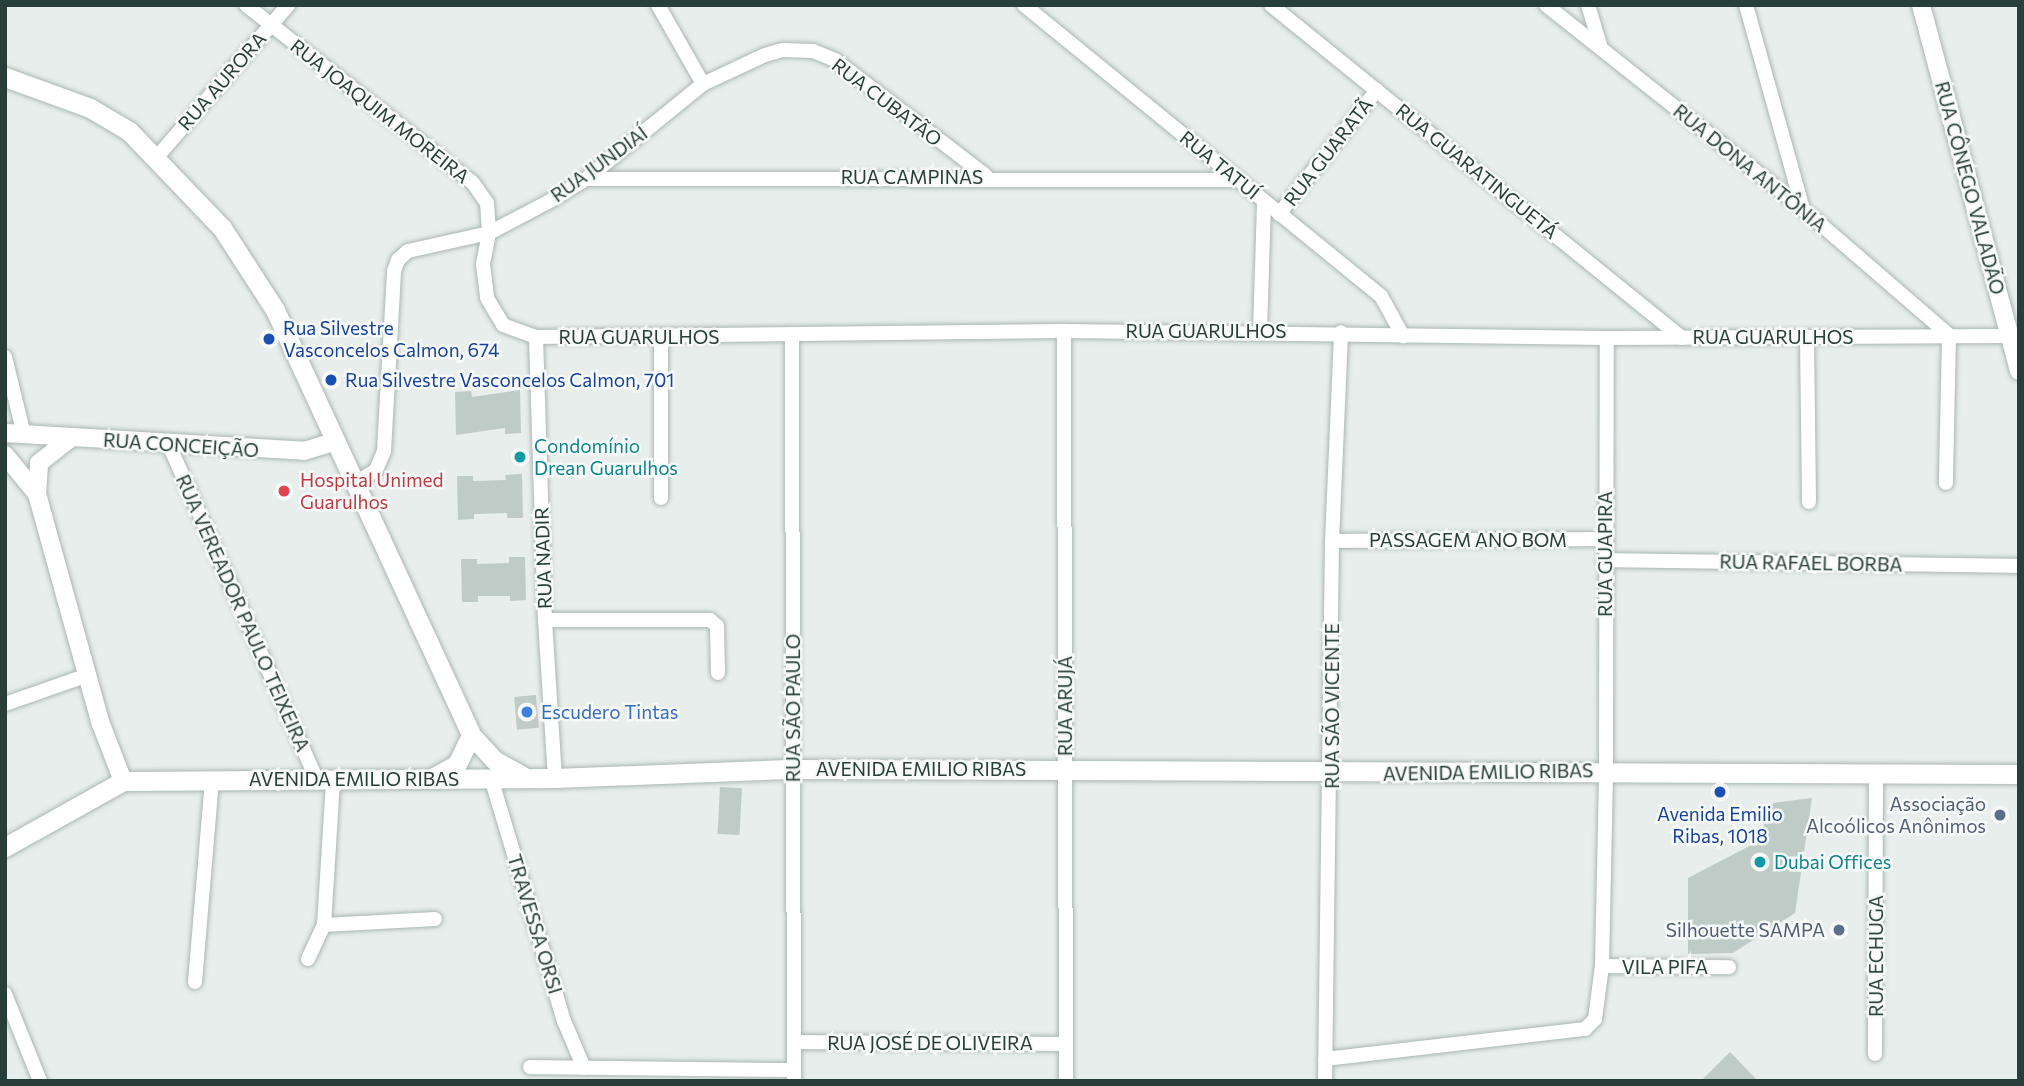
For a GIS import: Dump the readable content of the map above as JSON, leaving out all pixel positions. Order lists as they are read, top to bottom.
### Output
{
  "streets": {
    "main road": ["AVENIDA EMILIO RIBAS"],
    "street": [
      "RUA AURORA",
      "RUA CUBATÃO",
      "RUA JOAQUIM MOREIRA",
      "RUA GUARATÃ",
      "RUA JUNDIAÍ",
      "RUA TATUÍ",
      "RUA DONA ANTÔNIA",
      "RUA GUARATINGUETÁ",
      "RUA CAMPINAS",
      "RUA CÔNEGO VALADÃO",
      "RUA GUARULHOS",
      "RUA CONCEIÇÃO",
      "PASSAGEM ANO BOM",
      "RUA GUAPIRA",
      "RUA NADIR",
      "RUA RAFAEL BORBA",
      "RUA VEREADOR PAULO TEIXEIRA",
      "RUA ARUJÁ",
      "RUA SÃO VICENTE",
      "RUA SÃO PAULO",
      "TRAVESSA ORSI",
      "RUA ECHUGA",
      "VILA PIFA",
      "RUA JOSÉ DE OLIVEIRA"
    ]
  },
  "crossings": [
    ["RUA AURORA", "RUA JOAQUIM MOREIRA"],
    ["RUA CUBATÃO", "RUA JUNDIAÍ"],
    ["RUA CUBATÃO", "RUA CAMPINAS"],
    ["RUA JOAQUIM MOREIRA", "RUA JUNDIAÍ"],
    ["RUA JOAQUIM MOREIRA", "RUA GUARULHOS"],
    ["RUA GUARATÃ", "RUA TATUÍ"],
    ["RUA GUARATÃ", "RUA GUARATINGUETÁ"],
    ["RUA JUNDIAÍ", "RUA CAMPINAS"],
    ["RUA JUNDIAÍ", "RUA GUARULHOS"],
    ["RUA TATUÍ", "RUA CAMPINAS"],
    ["RUA TATUÍ", "RUA GUARULHOS"],
    ["RUA DONA ANTÔNIA", "RUA GUARULHOS"],
    ["RUA GUARATINGUETÁ", "RUA GUARULHOS"],
    ["RUA CÔNEGO VALADÃO", "RUA GUARULHOS"],
    ["RUA GUARULHOS", "RUA GUAPIRA"],
    ["RUA GUARULHOS", "RUA NADIR"],
    ["RUA GUARULHOS", "RUA ARUJÁ"],
    ["RUA GUARULHOS", "RUA SÃO VICENTE"],
    ["RUA GUARULHOS", "RUA SÃO PAULO"],
    ["RUA CONCEIÇÃO", "RUA VEREADOR PAULO TEIXEIRA"],
    ["PASSAGEM ANO BOM", "RUA GUAPIRA"],
    ["PASSAGEM ANO BOM", "RUA SÃO VICENTE"],
    ["RUA GUAPIRA", "RUA RAFAEL BORBA"],
    ["RUA GUAPIRA", "RUA SÃO VICENTE"],
    ["RUA GUAPIRA", "AVENIDA EMILIO RIBAS"],
    ["RUA GUAPIRA", "VILA PIFA"],
    ["RUA NADIR", "AVENIDA EMILIO RIBAS"],
    ["RUA VEREADOR PAULO TEIXEIRA", "AVENIDA EMILIO RIBAS"],
    ["RUA ARUJÁ", "AVENIDA EMILIO RIBAS"],
    ["RUA ARUJÁ", "RUA JOSÉ DE OLIVEIRA"],
    ["RUA SÃO VICENTE", "AVENIDA EMILIO RIBAS"],
    ["RUA SÃO PAULO", "AVENIDA EMILIO RIBAS"],
    ["RUA SÃO PAULO", "RUA JOSÉ DE OLIVEIRA"],
    ["AVENIDA EMILIO RIBAS", "TRAVESSA ORSI"],
    ["AVENIDA EMILIO RIBAS", "RUA ECHUGA"]
  ],
  "places": [
    "Rua Silvestre Vasconcelos Calmon, 674",
    "Rua Silvestre Vasconcelos Calmon, 701",
    "Condomínio Drean Guarulhos",
    "Hospital Unimed Guarulhos",
    "Escudero Tintas",
    "Avenida Emilio Ribas, 1018",
    "Associação Alcoólicos Anônimos",
    "Dubai Offices",
    "Silhouette SAMPA"
  ]
}
